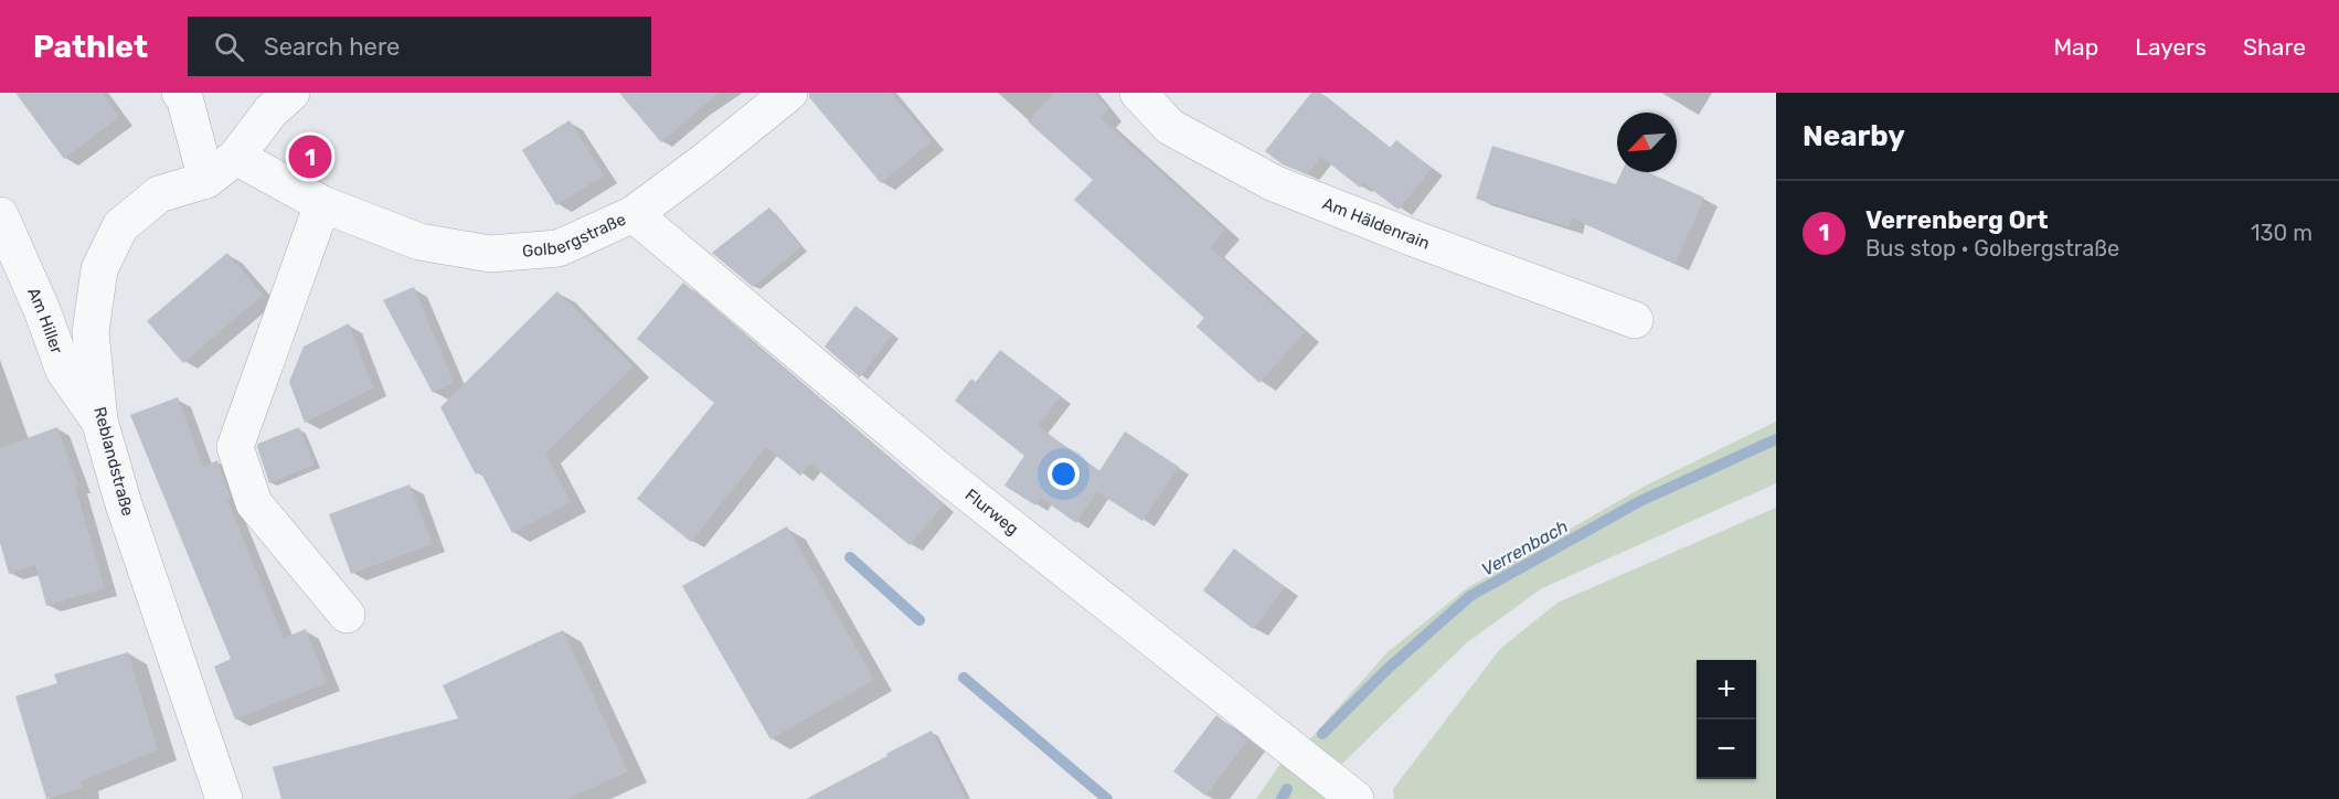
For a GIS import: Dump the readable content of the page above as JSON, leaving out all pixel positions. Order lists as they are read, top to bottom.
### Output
{
  "streets": {
    "street": [
      "Am Häldenrain",
      "Golbergstraße",
      "Am Hiller",
      "Reblandstraße",
      "Flurweg"
    ]
  },
  "crossings": [
    ["Golbergstraße", "Flurweg"],
    ["Am Hiller", "Reblandstraße"]
  ],
  "water": ["Verrenbach"],
  "north": "bottom left",
  "page": {
    "header": "Pathlet",
    "search": "Search here",
    "nav": ["Map", "Layers", "Share"],
    "heading": "Nearby",
    "pins": "1",
    "list": [
      {
        "mark": "1",
        "name": "Verrenberg Ort",
        "note": "Bus stop · Golbergstraße",
        "value": "130 m"
      }
    ],
    "map_buttons": ["+", "−"]
  }
}
